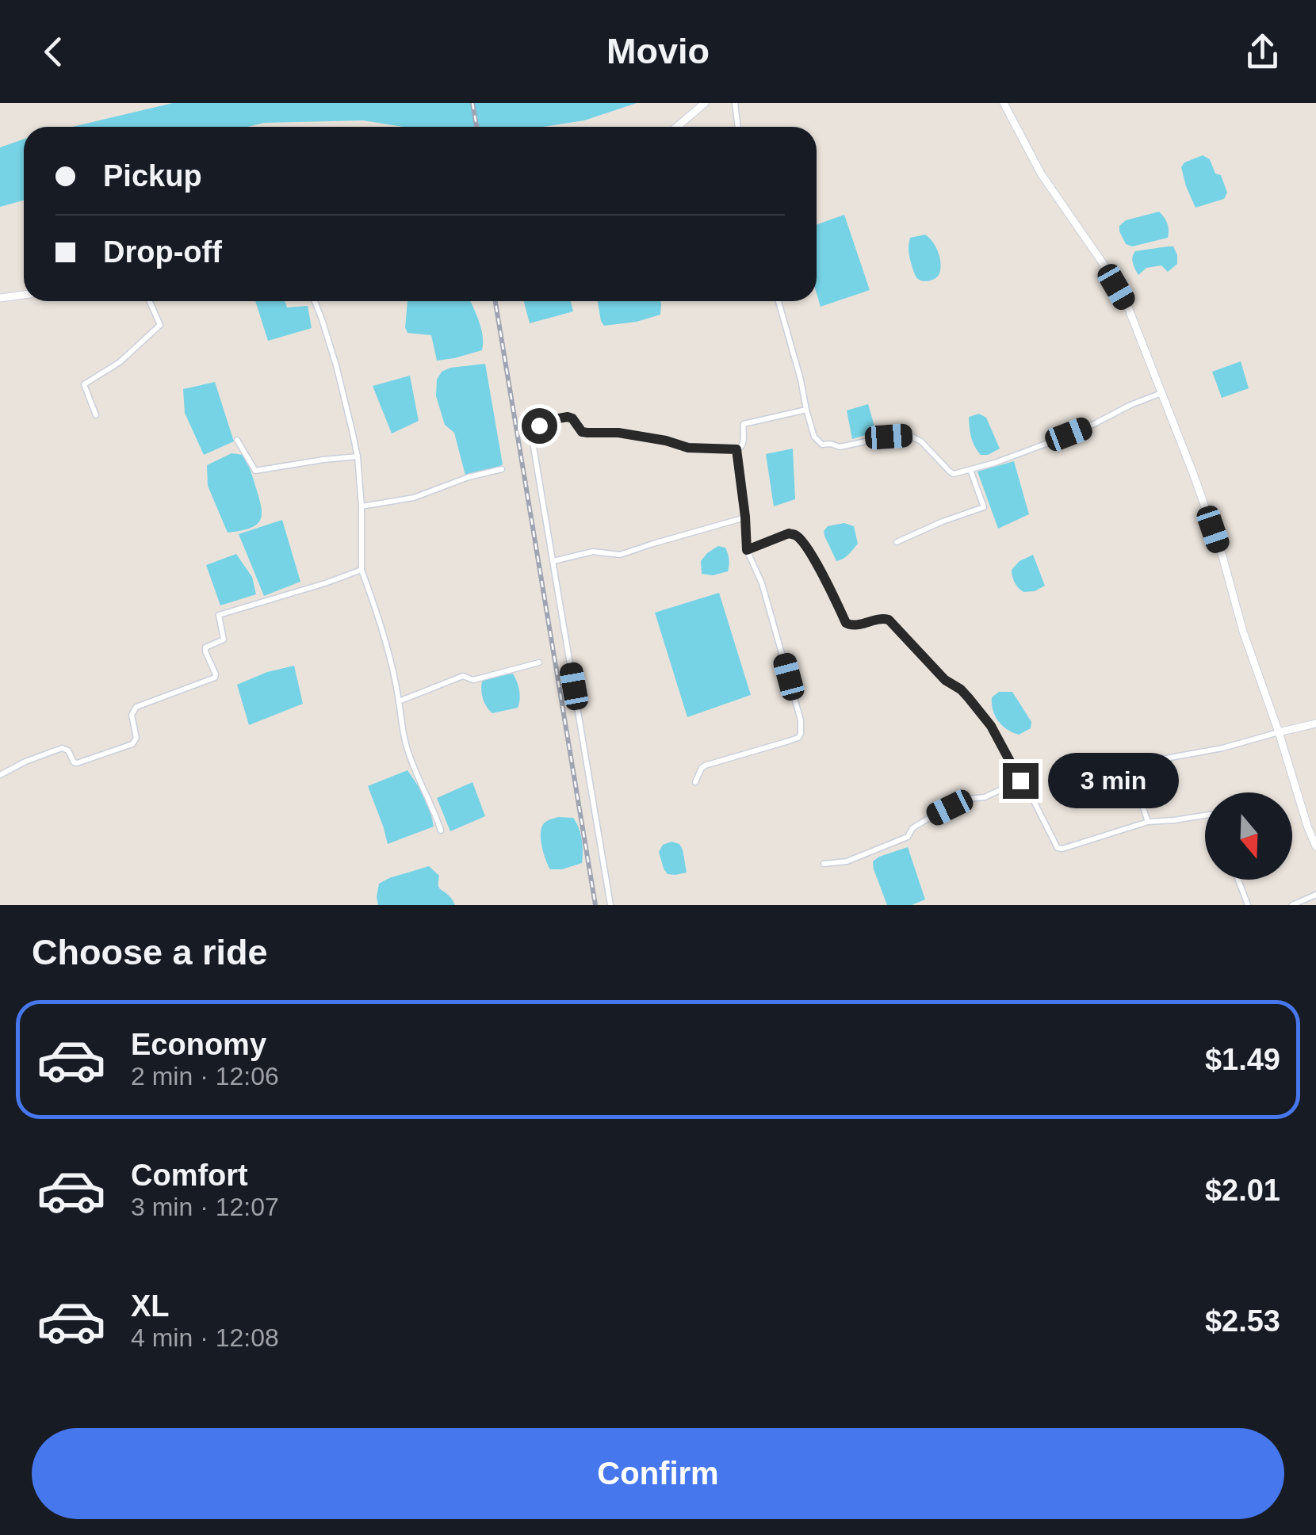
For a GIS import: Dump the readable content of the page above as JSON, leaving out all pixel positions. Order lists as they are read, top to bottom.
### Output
{
  "north": "bottom",
  "page": {
    "header": "Movio",
    "banner": ["Pickup", "Drop-off"],
    "bubble": "3 min",
    "heading": "Choose a ride",
    "list": [
      {
        "name": "Economy",
        "note": "2 min · 12:06",
        "value": "$1.49"
      },
      {
        "name": "Comfort",
        "note": "3 min · 12:07",
        "value": "$2.01"
      },
      {
        "name": "XL",
        "note": "4 min · 12:08",
        "value": "$2.53"
      }
    ],
    "buttons": "Confirm"
  }
}
